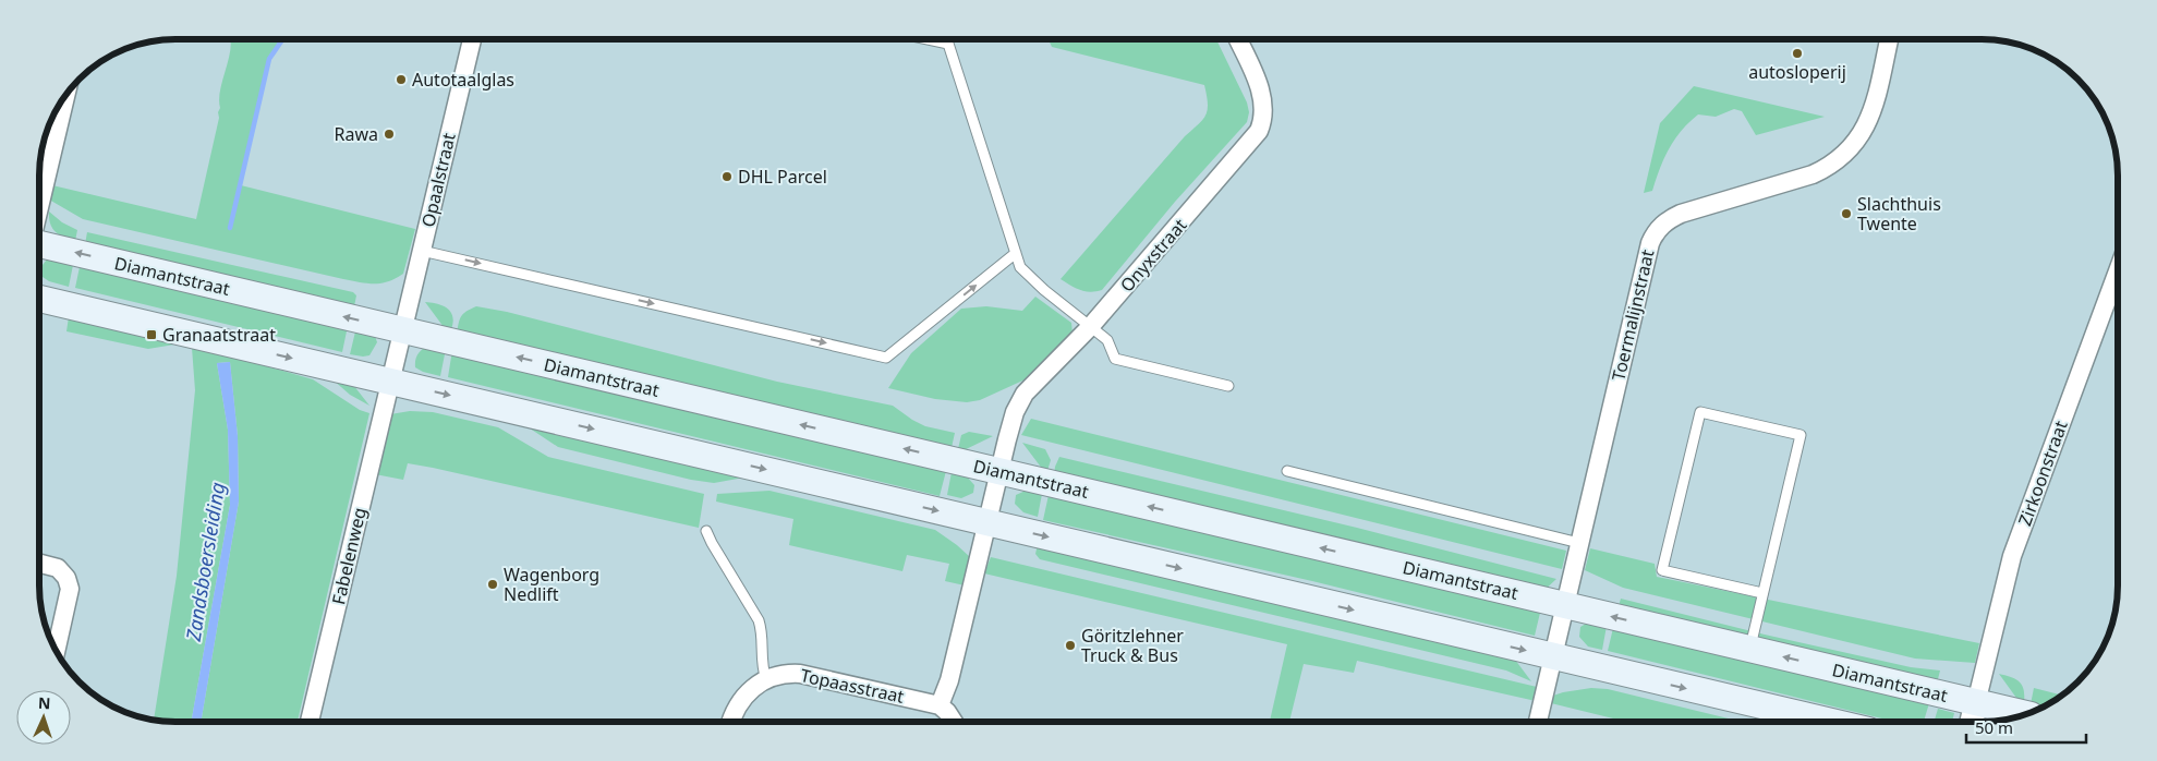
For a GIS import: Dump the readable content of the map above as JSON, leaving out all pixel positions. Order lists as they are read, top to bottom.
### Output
{
  "streets": {
    "main road": ["Diamantstraat"],
    "street": [
      "Opaalstraat",
      "Onyxstraat",
      "Toermalijnstraat",
      "Zirkoonstraat",
      "Fabelenweg",
      "Topaasstraat"
    ]
  },
  "crossings": [
    ["Opaalstraat", "Diamantstraat"],
    ["Opaalstraat", "Fabelenweg"],
    ["Onyxstraat", "Diamantstraat"],
    ["Diamantstraat", "Toermalijnstraat"],
    ["Diamantstraat", "Zirkoonstraat"]
  ],
  "water": ["Zandsboersleiding"],
  "places": {
    "other": [
      "autosloperij",
      "Autotaalglas",
      "Rawa",
      "DHL Parcel",
      "Slachthuis Twente",
      "Wagenborg Nedlift",
      "Göritzlehner Truck & Bus"
    ],
    "transit": ["Granaatstraat"]
  },
  "scale_bar": "50 m",
  "north": "top"
}
